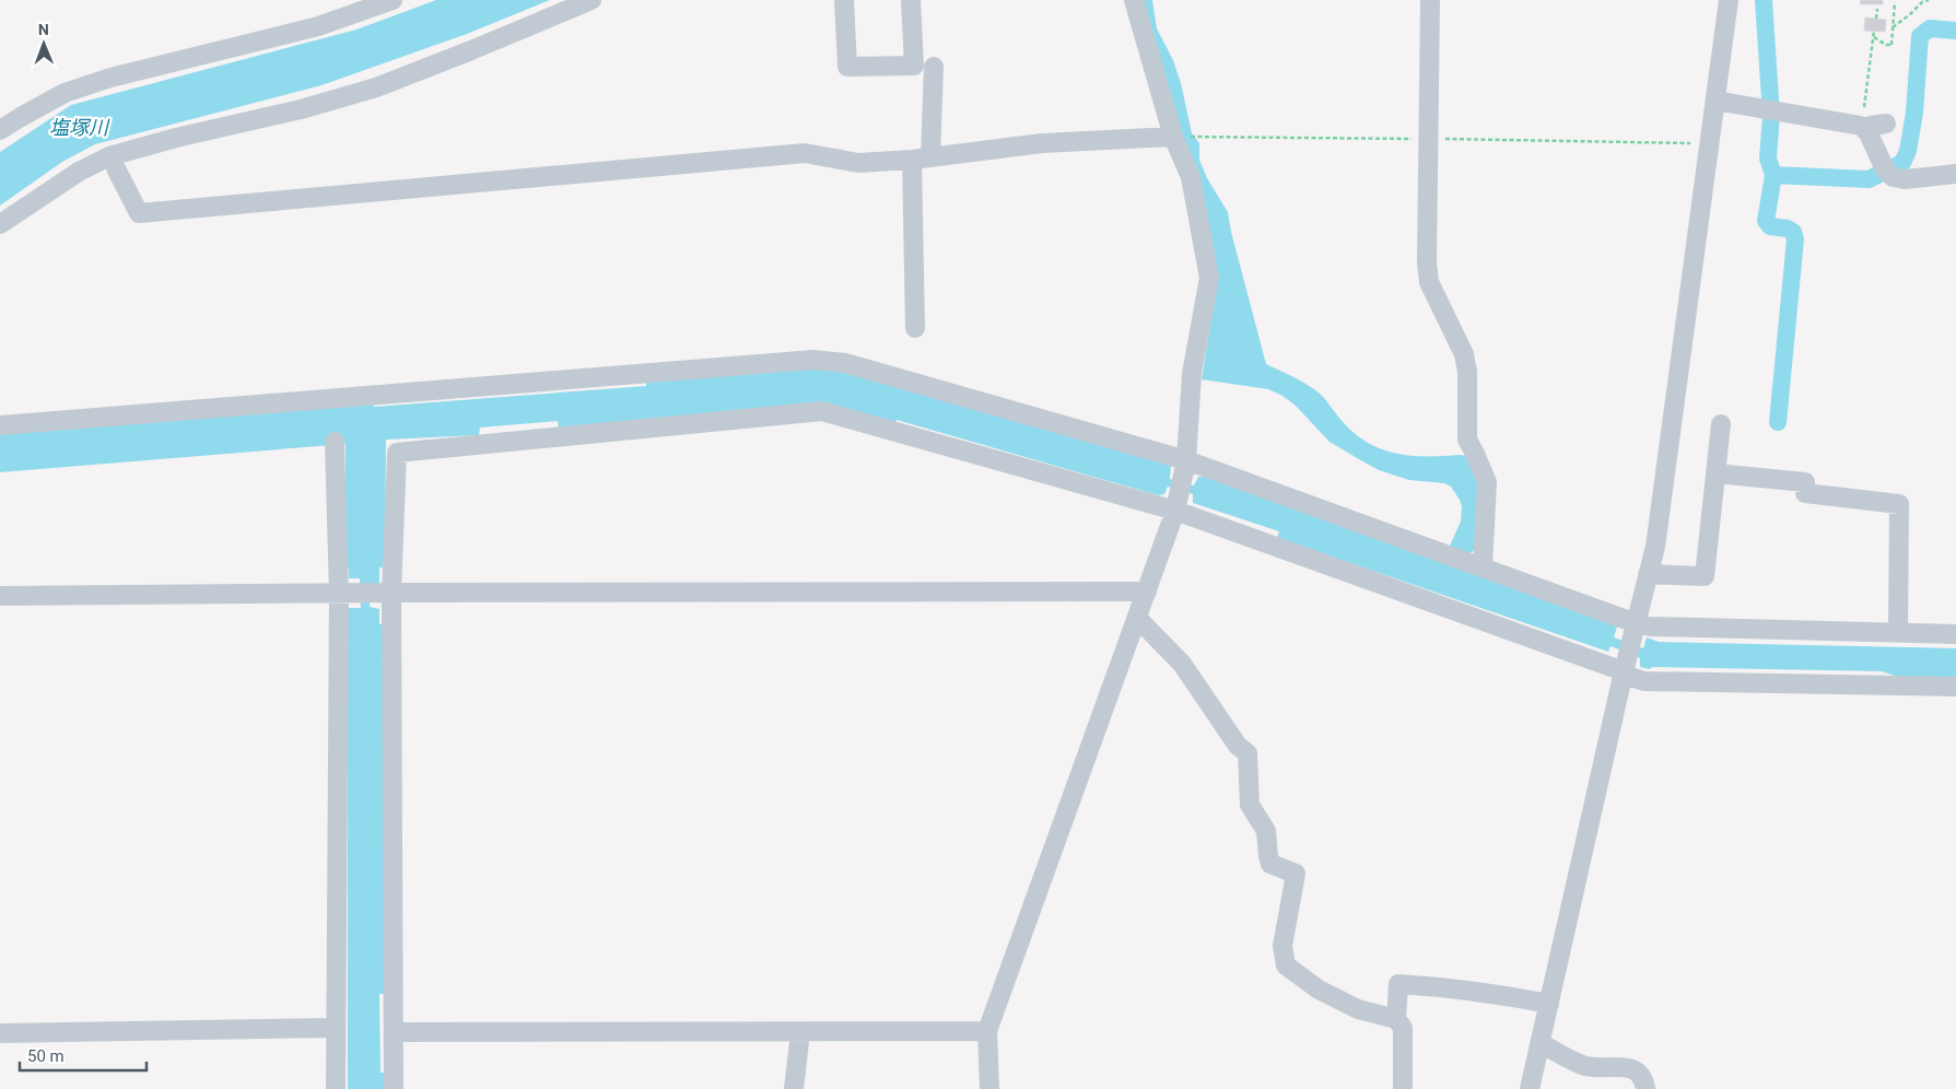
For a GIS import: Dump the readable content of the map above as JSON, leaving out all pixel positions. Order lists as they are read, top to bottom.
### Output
{
  "water": ["塩塚川"],
  "scale_bar": "50 m",
  "north": "top"
}
